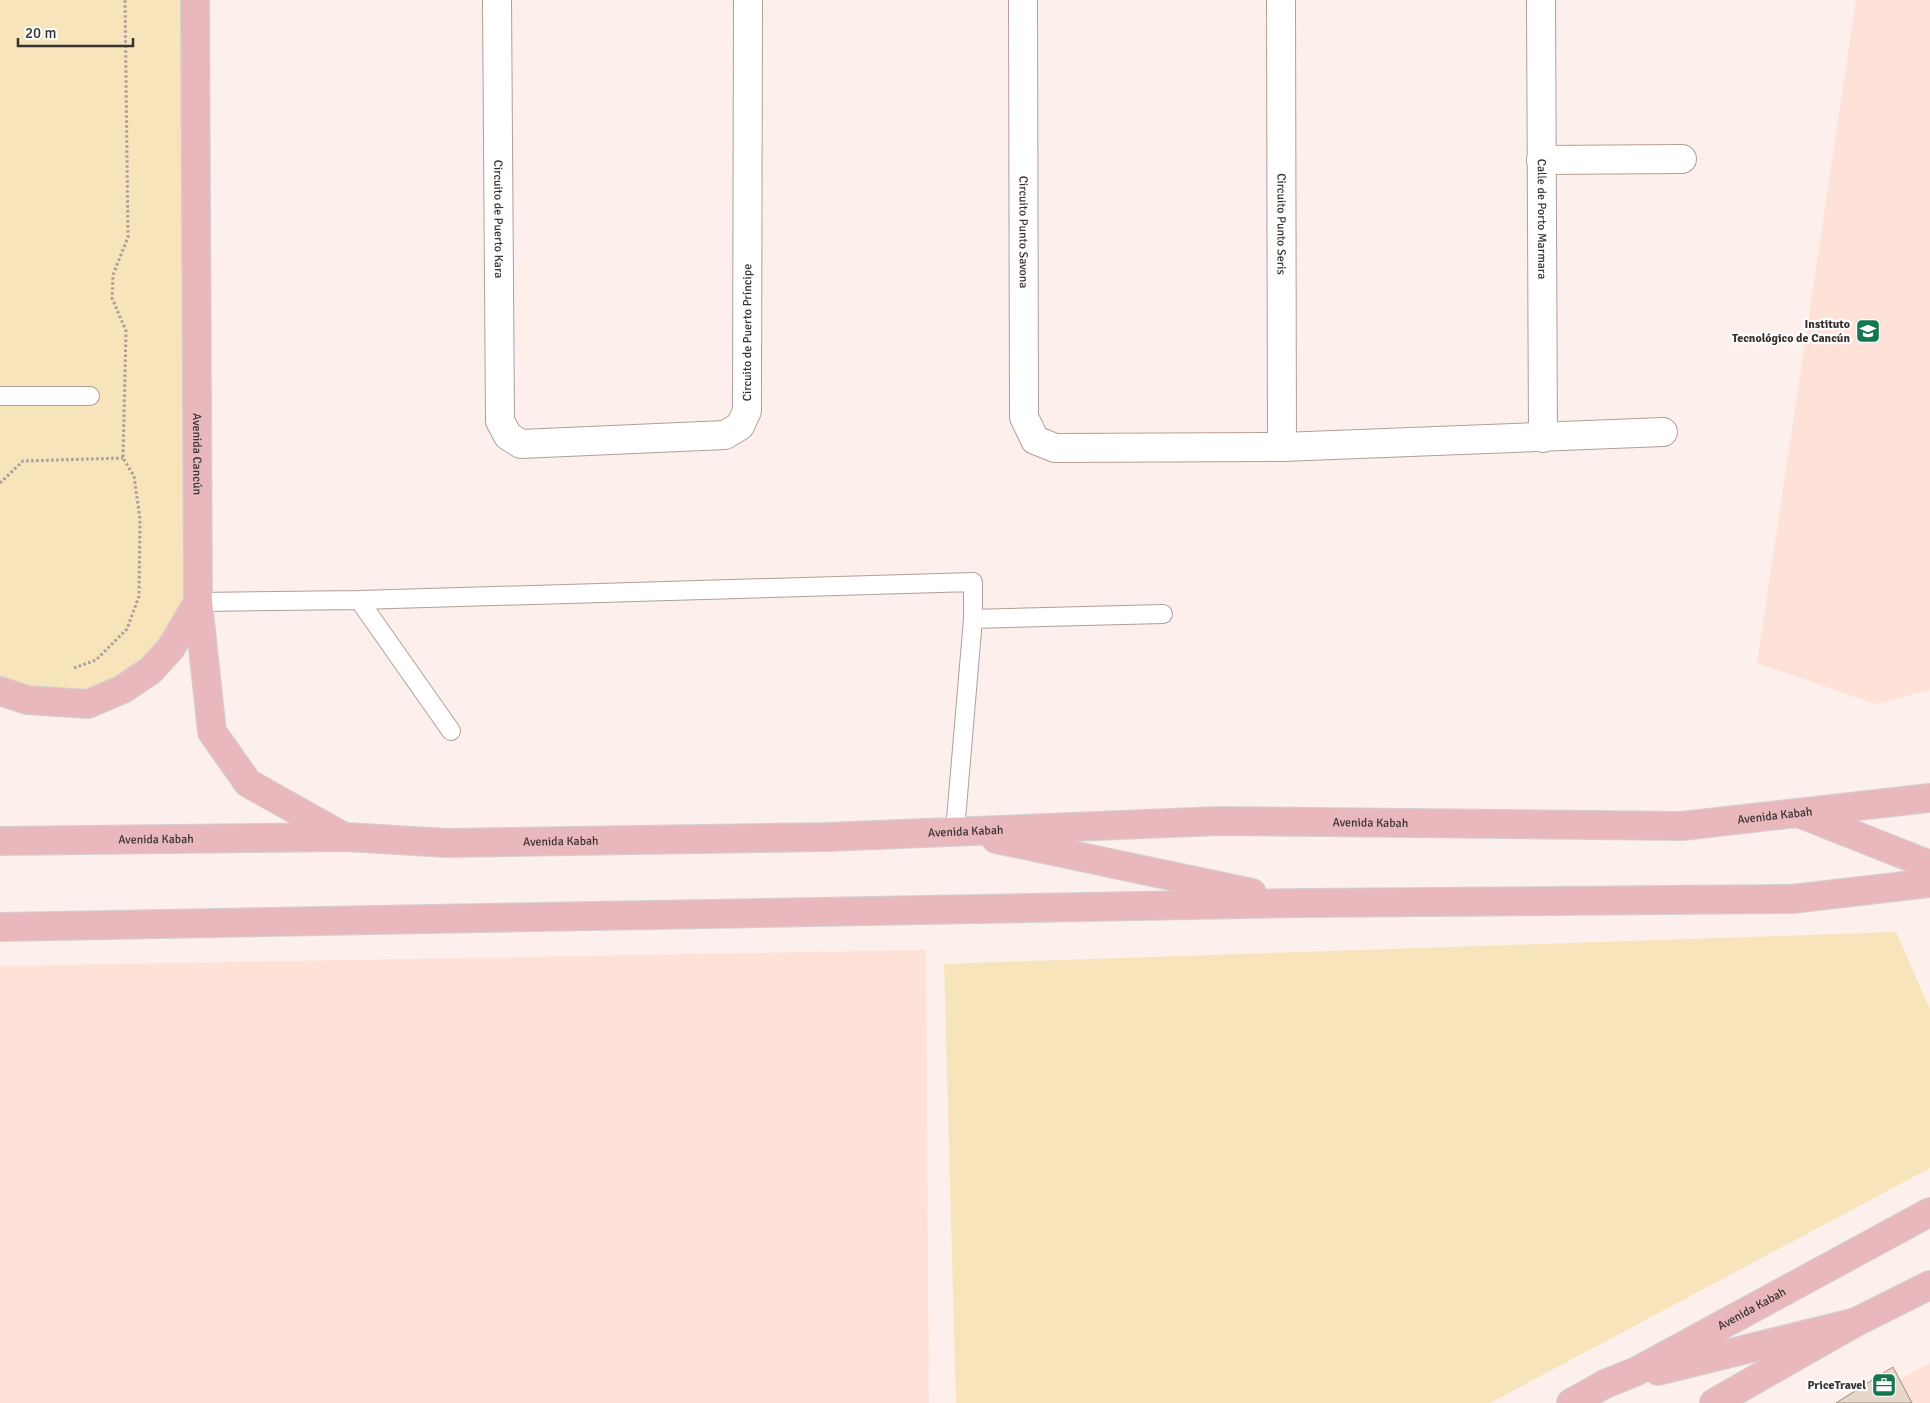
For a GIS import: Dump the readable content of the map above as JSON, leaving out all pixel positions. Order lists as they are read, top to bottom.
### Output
{
  "streets": {
    "main road": ["Avenida Cancún", "Avenida Kabah"],
    "street": [
      "Circuito de Puerto Kara",
      "Calle de Porto Marmara",
      "Circuito Punto Seris",
      "Circuito Punto Savona",
      "Circuito de Puerto Príncipe"
    ]
  },
  "crossings": [
    ["Circuito de Puerto Kara", "Circuito de Puerto Príncipe"],
    ["Circuito Punto Seris", "Circuito Punto Savona"],
    ["Avenida Cancún", "Avenida Kabah"]
  ],
  "places": {
    "school or university": ["Instituto Tecnológico de Cancún"],
    "office": ["PriceTravel"]
  },
  "scale_bar": "20 m"
}
